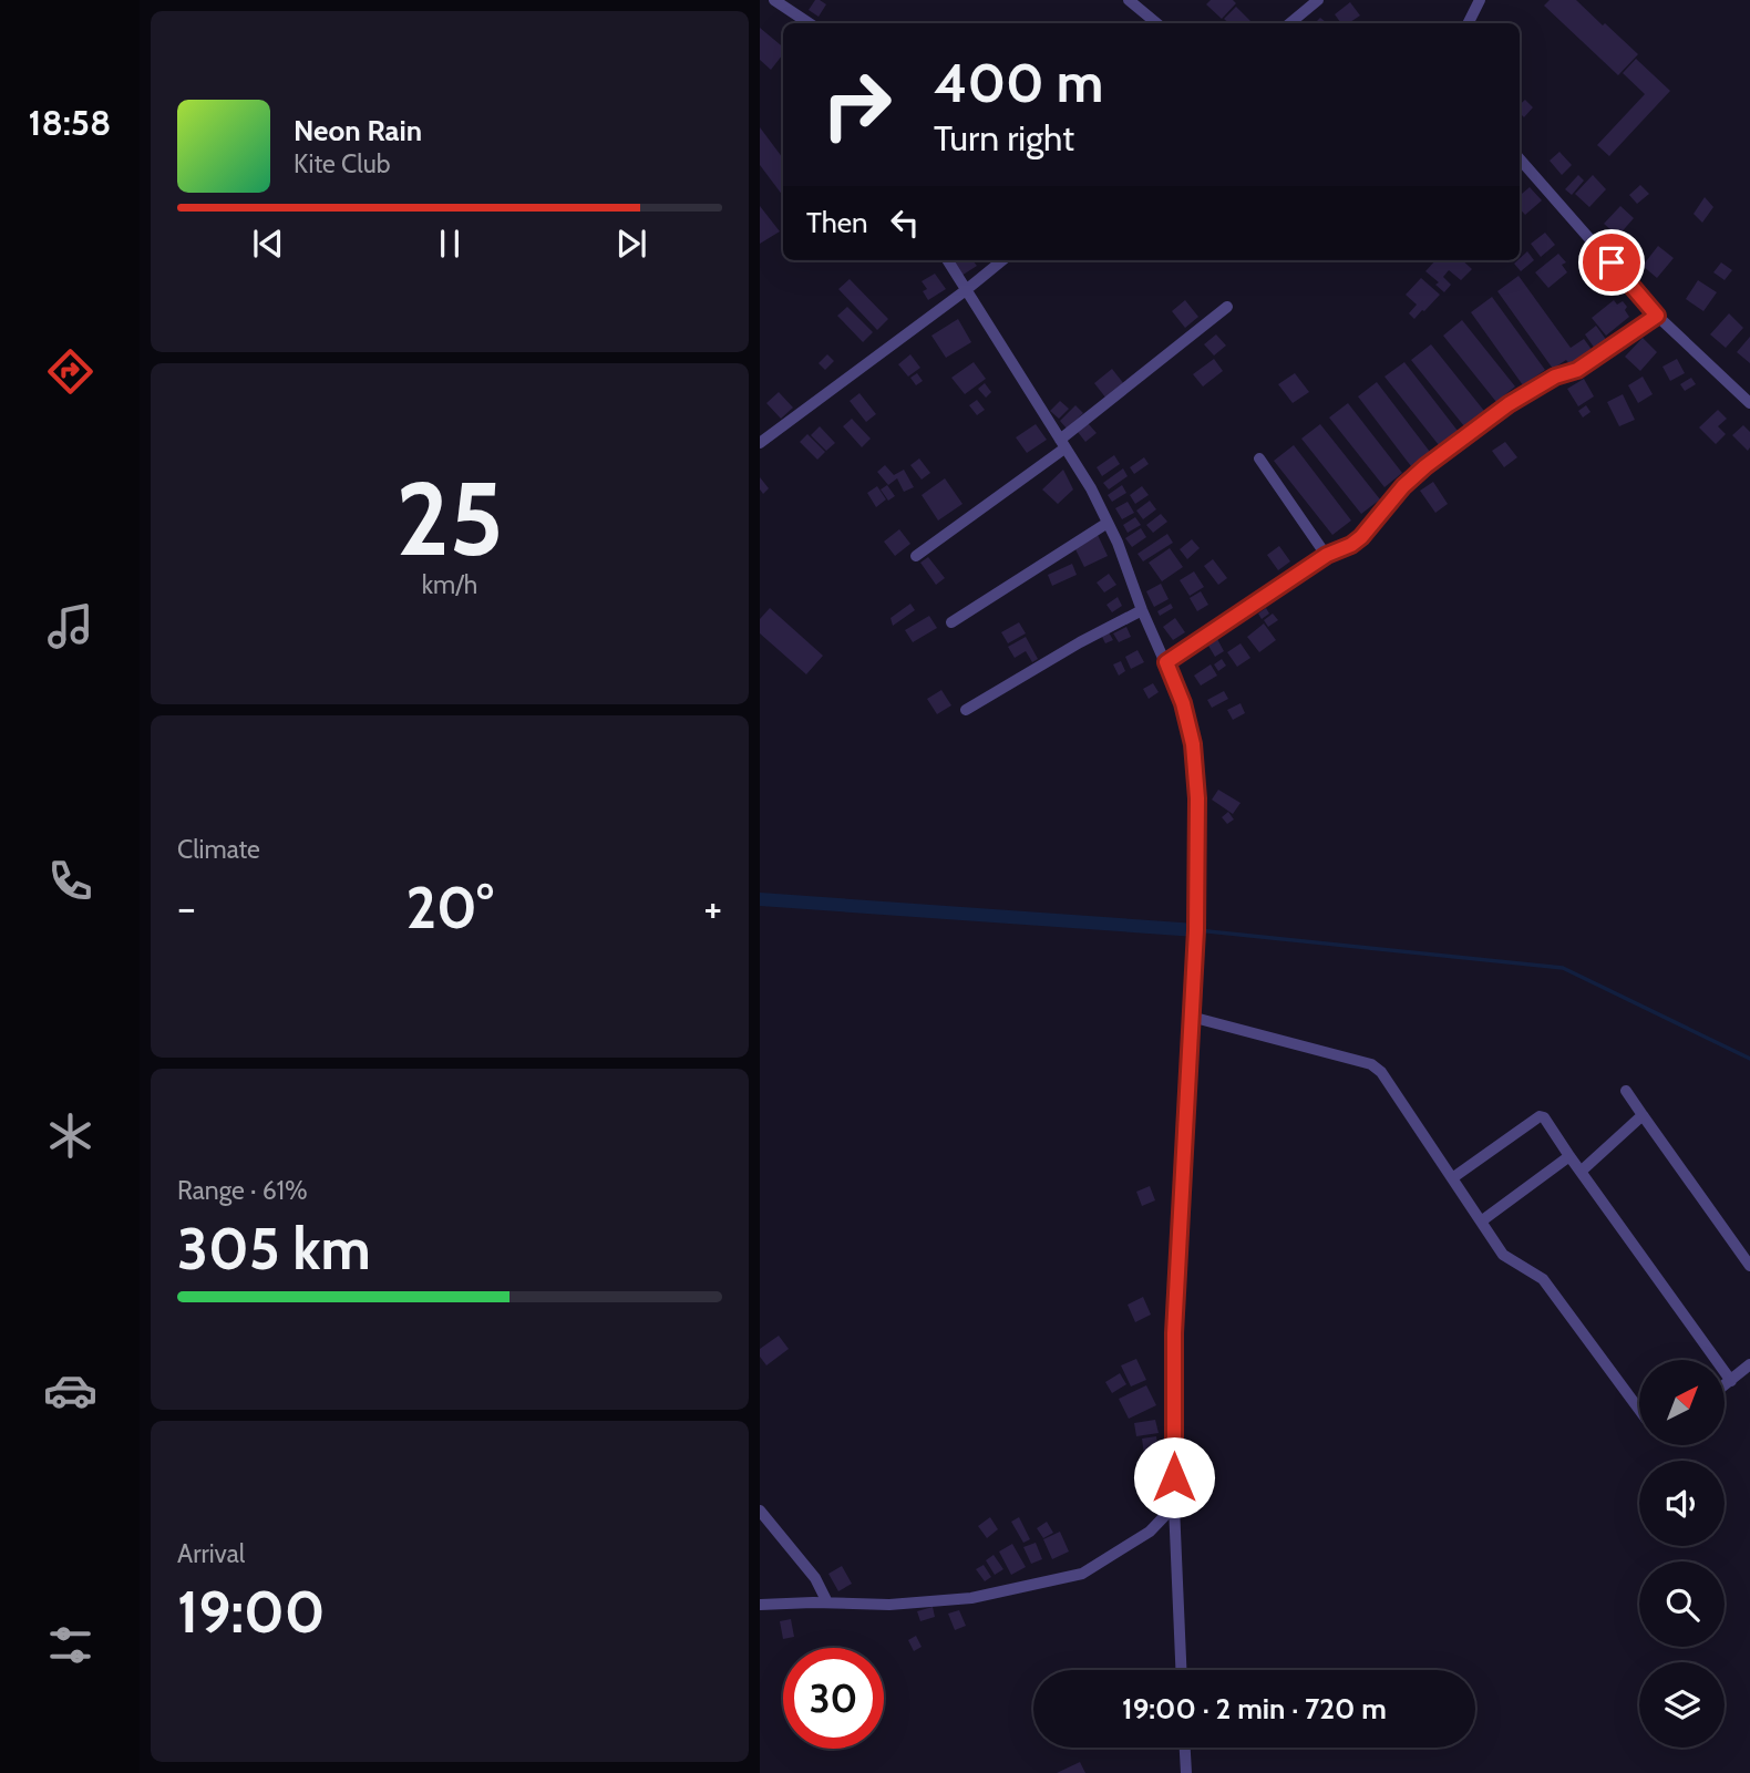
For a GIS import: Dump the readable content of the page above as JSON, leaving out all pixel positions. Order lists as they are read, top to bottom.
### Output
{
  "north": "top right",
  "page": {
    "tabs": "18:58",
    "turn": ["400 m", "Turn right"],
    "song": ["Neon Rain", "Kite Club"],
    "then": "Then",
    "tile": [
      ["25", "km/h"],
      "Climate",
      ["Range · 61%", "305 km"],
      ["Arrival", "19:00"]
    ],
    "heat": ["−", "20°", "+"],
    "limit": "30",
    "trip": "19:00 · 2 min · 720 m"
  }
}
